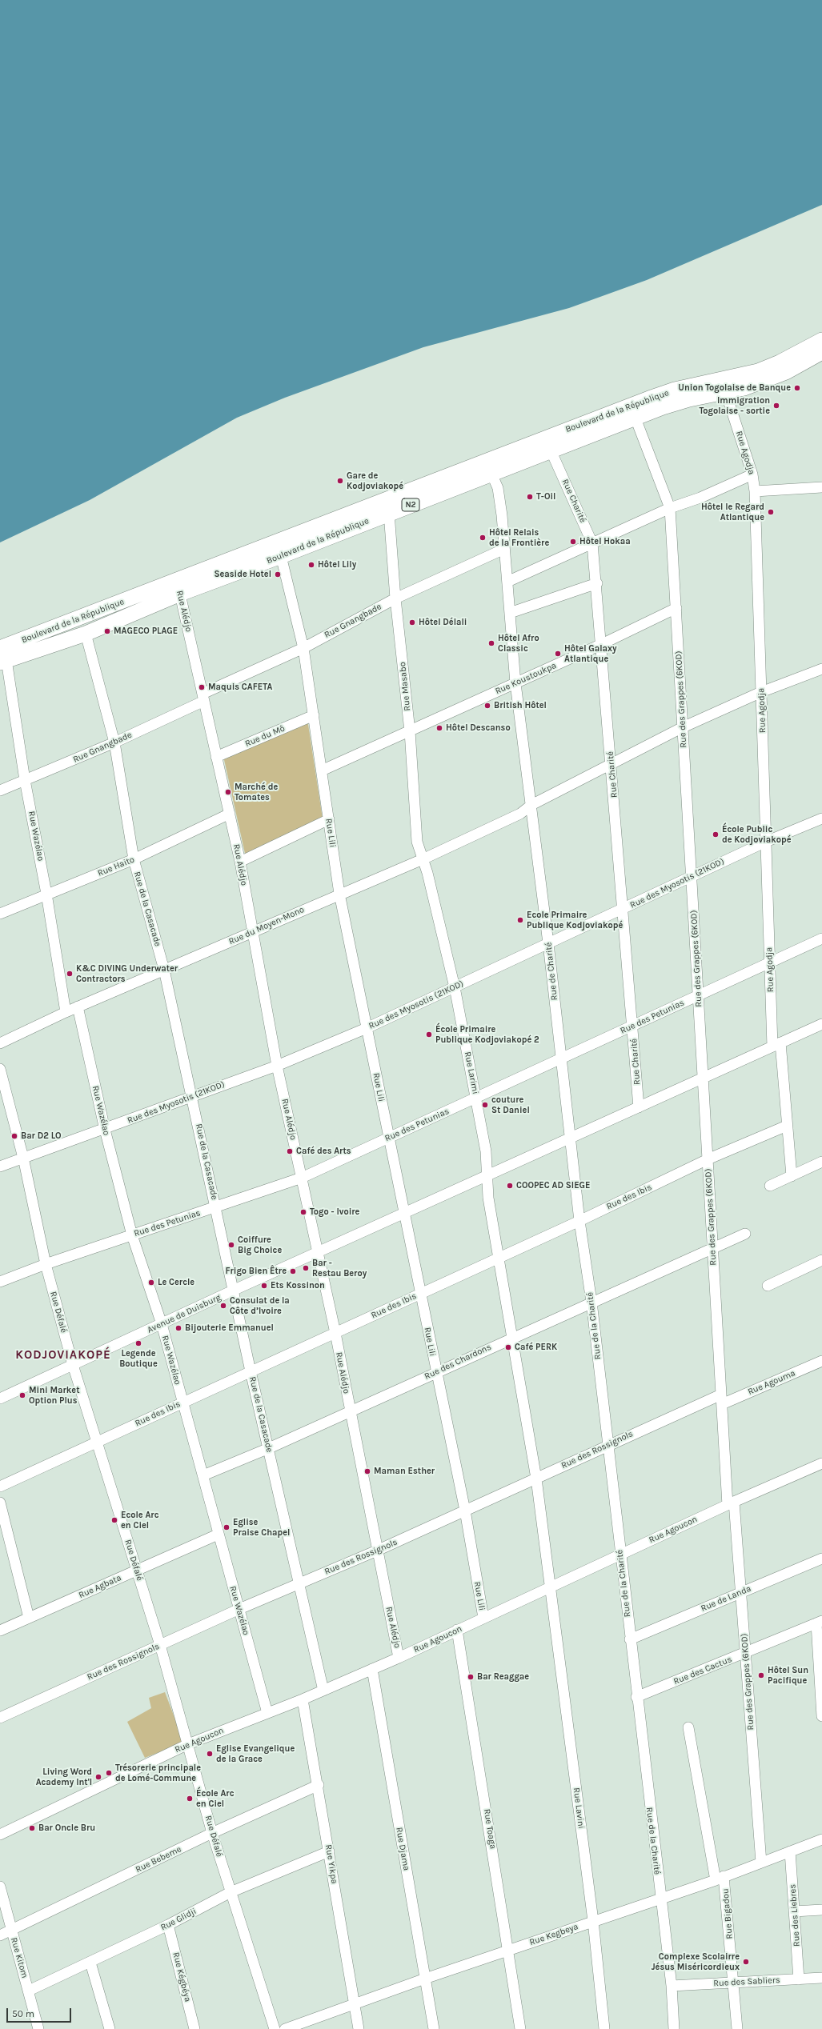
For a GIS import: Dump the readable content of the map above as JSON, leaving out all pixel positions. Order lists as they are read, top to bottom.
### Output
{
  "streets": {
    "highway": ["Boulevard de la République", "N2"],
    "street": [
      "Rue Agodja",
      "Rue Charité",
      "Rue Alédjo",
      "Rue Gnangbade",
      "Rue Koustoukpa",
      "Rue Masabo",
      "Rue des Grappes (6KOD)",
      "Rue du Mô",
      "Rue Lili",
      "Rue Wazélao",
      "Rue Haito",
      "Rue des Myosotis (21KOD)",
      "Rue de la Casacade",
      "Rue du Moyen-Mono",
      "Rue de Charité",
      "Rue des Petunias",
      "Rue Larimi",
      "Rue des Ibis",
      "Rue Défalé",
      "Avenue de Duisburg",
      "Rue de la Charité",
      "Rue des Chardons",
      "Rue Agouma",
      "Rue des Rossignols",
      "Rue Agoucon",
      "Rue Agbata",
      "Rue de Landa",
      "Rue des Cactus",
      "Rue Lavini",
      "Rue Toaga",
      "Rue Djama",
      "Rue Bebeme",
      "Rue Yikpa",
      "Rue Bigadou",
      "Rue des Liebres",
      "Rue Glidji",
      "Rue Kegbeya",
      "Rue Kitom",
      "Rue Kégbéya",
      "Rue des Sabliers"
    ]
  },
  "crossings": [
    ["Boulevard de la République", "Rue Agodja"],
    ["Boulevard de la République", "Rue Charité"],
    ["Boulevard de la République", "Rue Alédjo"],
    ["Boulevard de la République", "Rue Masabo"],
    ["Boulevard de la République", "Rue des Grappes (6KOD)"],
    ["Boulevard de la République", "Rue Lili"],
    ["Boulevard de la République", "Rue Wazélao"],
    ["Boulevard de la République", "Rue de la Casacade"],
    ["Boulevard de la République", "Rue de Charité"],
    ["Rue Agodja", "Rue des Myosotis (21KOD)"],
    ["Rue Agodja", "Rue du Moyen-Mono"],
    ["Rue Agodja", "Rue des Petunias"],
    ["Rue Agodja", "Rue des Ibis"],
    ["Rue Agodja", "Avenue de Duisburg"],
    ["Rue Charité", "Rue Koustoukpa"],
    ["Rue Charité", "Rue des Myosotis (21KOD)"],
    ["Rue Charité", "Rue du Moyen-Mono"],
    ["Rue Charité", "Rue des Petunias"],
    ["Rue Charité", "Avenue de Duisburg"],
    ["Rue Alédjo", "Rue Gnangbade"],
    ["Rue Alédjo", "Rue du Mô"],
    ["Rue Alédjo", "Rue Haito"],
    ["Rue Alédjo", "Rue des Myosotis (21KOD)"],
    ["Rue Alédjo", "Rue du Moyen-Mono"],
    ["Rue Alédjo", "Rue des Petunias"],
    ["Rue Alédjo", "Rue des Ibis"],
    ["Rue Alédjo", "Avenue de Duisburg"],
    ["Rue Alédjo", "Rue des Chardons"],
    ["Rue Alédjo", "Rue des Rossignols"],
    ["Rue Alédjo", "Rue Agoucon"],
    ["Rue Gnangbade", "Rue Masabo"],
    ["Rue Gnangbade", "Rue Lili"],
    ["Rue Gnangbade", "Rue Wazélao"],
    ["Rue Gnangbade", "Rue de la Casacade"],
    ["Rue Gnangbade", "Rue de Charité"],
    ["Rue Koustoukpa", "Rue Masabo"],
    ["Rue Koustoukpa", "Rue des Grappes (6KOD)"],
    ["Rue Koustoukpa", "Rue Lili"],
    ["Rue Koustoukpa", "Rue de Charité"],
    ["Rue Masabo", "Rue du Moyen-Mono"],
    ["Rue Masabo", "Rue Larimi"],
    ["Rue des Grappes (6KOD)", "Rue des Myosotis (21KOD)"],
    ["Rue des Grappes (6KOD)", "Rue du Moyen-Mono"],
    ["Rue des Grappes (6KOD)", "Rue des Petunias"],
    ["Rue des Grappes (6KOD)", "Rue des Ibis"],
    ["Rue des Grappes (6KOD)", "Avenue de Duisburg"],
    ["Rue des Grappes (6KOD)", "Rue des Chardons"],
    ["Rue des Grappes (6KOD)", "Rue Agouma"],
    ["Rue des Grappes (6KOD)", "Rue des Rossignols"],
    ["Rue des Grappes (6KOD)", "Rue Agoucon"],
    ["Rue des Grappes (6KOD)", "Rue de Landa"],
    ["Rue des Grappes (6KOD)", "Rue des Cactus"],
    ["Rue des Grappes (6KOD)", "Rue Kegbeya"],
    ["Rue du Mô", "Rue Lili"],
    ["Rue Lili", "Rue des Myosotis (21KOD)"],
    ["Rue Lili", "Rue du Moyen-Mono"],
    ["Rue Lili", "Rue des Petunias"],
    ["Rue Lili", "Rue des Ibis"],
    ["Rue Lili", "Avenue de Duisburg"],
    ["Rue Lili", "Rue des Chardons"],
    ["Rue Lili", "Rue des Rossignols"],
    ["Rue Lili", "Rue Agoucon"],
    ["Rue Wazélao", "Rue Haito"],
    ["Rue Wazélao", "Rue des Myosotis (21KOD)"],
    ["Rue Wazélao", "Rue du Moyen-Mono"],
    ["Rue Wazélao", "Rue des Petunias"],
    ["Rue Wazélao", "Rue des Ibis"],
    ["Rue Wazélao", "Avenue de Duisburg"],
    ["Rue Wazélao", "Rue des Chardons"],
    ["Rue Wazélao", "Rue des Rossignols"],
    ["Rue Wazélao", "Rue Agoucon"],
    ["Rue Wazélao", "Rue Agbata"],
    ["Rue Haito", "Rue de la Casacade"],
    ["Rue des Myosotis (21KOD)", "Rue de la Casacade"],
    ["Rue des Myosotis (21KOD)", "Rue de Charité"],
    ["Rue des Myosotis (21KOD)", "Rue Larimi"],
    ["Rue des Myosotis (21KOD)", "Rue Défalé"],
    ["Rue de la Casacade", "Rue du Moyen-Mono"],
    ["Rue de la Casacade", "Rue des Petunias"],
    ["Rue de la Casacade", "Rue des Ibis"],
    ["Rue de la Casacade", "Avenue de Duisburg"],
    ["Rue de la Casacade", "Rue des Chardons"],
    ["Rue de la Casacade", "Rue des Rossignols"],
    ["Rue de la Casacade", "Rue Agoucon"],
    ["Rue du Moyen-Mono", "Rue de Charité"],
    ["Rue du Moyen-Mono", "Rue Larimi"],
    ["Rue de Charité", "Rue des Petunias"],
    ["Rue de Charité", "Avenue de Duisburg"],
    ["Rue de Charité", "Rue de la Charité"],
    ["Rue des Petunias", "Rue Larimi"],
    ["Rue des Petunias", "Rue Défalé"],
    ["Rue Larimi", "Rue des Ibis"],
    ["Rue Larimi", "Avenue de Duisburg"],
    ["Rue Larimi", "Rue des Chardons"],
    ["Rue Larimi", "Rue Lavini"],
    ["Rue des Ibis", "Rue Défalé"],
    ["Rue des Ibis", "Rue de la Charité"],
    ["Rue Défalé", "Avenue de Duisburg"],
    ["Rue Défalé", "Rue des Rossignols"],
    ["Rue Défalé", "Rue Agoucon"],
    ["Rue Défalé", "Rue Agbata"],
    ["Rue Défalé", "Rue Bebeme"],
    ["Rue Défalé", "Rue Glidji"],
    ["Avenue de Duisburg", "Rue de la Charité"],
    ["Rue de la Charité", "Rue des Chardons"],
    ["Rue de la Charité", "Rue des Rossignols"],
    ["Rue de la Charité", "Rue Agoucon"],
    ["Rue de la Charité", "Rue de Landa"],
    ["Rue de la Charité", "Rue des Cactus"],
    ["Rue de la Charité", "Rue Kegbeya"],
    ["Rue de la Charité", "Rue des Sabliers"],
    ["Rue des Chardons", "Rue Lavini"],
    ["Rue Agouma", "Rue des Rossignols"],
    ["Rue des Rossignols", "Rue Lavini"],
    ["Rue Agoucon", "Rue Lavini"],
    ["Rue Agoucon", "Rue Toaga"],
    ["Rue Agoucon", "Rue Djama"],
    ["Rue Agoucon", "Rue Yikpa"],
    ["Rue Lavini", "Rue Kegbeya"],
    ["Rue Toaga", "Rue Kegbeya"],
    ["Rue Djama", "Rue Kegbeya"],
    ["Rue Bebeme", "Rue Yikpa"],
    ["Rue Bebeme", "Rue Kitom"],
    ["Rue Yikpa", "Rue Glidji"],
    ["Rue Yikpa", "Rue Kegbeya"],
    ["Rue Bigadou", "Rue Kegbeya"],
    ["Rue Bigadou", "Rue des Sabliers"],
    ["Rue des Liebres", "Rue Kegbeya"],
    ["Rue des Liebres", "Rue des Sabliers"],
    ["Rue Glidji", "Rue Kitom"],
    ["Rue Glidji", "Rue Kégbéya"]
  ],
  "districts": ["KODJOVIAKOPÉ"],
  "places": [
    "Union Togolaise de Banque",
    "Immigration Togolaise - sortie",
    "Gare de Kodjoviakopé",
    "T-Oil",
    "Hôtel le Regard Atlantique",
    "Hôtel Relais de la Frontière",
    "Hôtel Hokaa",
    "Hôtel Lily",
    "Seaside Hotel",
    "Hôtel Délali",
    "MAGECO PLAGE",
    "Hôtel Afro Classic",
    "Hôtel Galaxy Atlantique",
    "Maquis CAFETA",
    "British Hôtel",
    "Hôtel Descanso",
    "Marché de Tomates",
    "École Public de Kodjoviakopé",
    "Ecole Primaire Publique Kodjoviakopé",
    "K&C DIVING Underwater Contractors",
    "École Primaire Publique Kodjoviakopé 2",
    "couture St Daniel",
    "Bar D2 LO",
    "Café des Arts",
    "COOPEC AD SIEGE",
    "Togo - Ivoire",
    "Coiffure Big Choice",
    "Bar - Restau Beroy",
    "Frigo Bien Être",
    "Le Cercle",
    "Ets Kossinon",
    "Consulat de la Côte d’Ivoire",
    "Bijouterie Emmanuel",
    "Legende Boutique",
    "Café PERK",
    "Mini Market Option Plus",
    "Maman Esther",
    "Ecole Arc en Ciel",
    "Eglise Praise Chapel",
    "Hôtel Sun Pacifique",
    "Bar Reaggae",
    "Eglise Evangelique de la Grace",
    "Trésorerie principale de Lomé-Commune",
    "Living Word Academy Int'l",
    "École Arc en Ciel",
    "Bar Oncle Bru",
    "Complexe Scolairre Jésus Miséricordieux"
  ],
  "scale_bar": "50 m"
}
